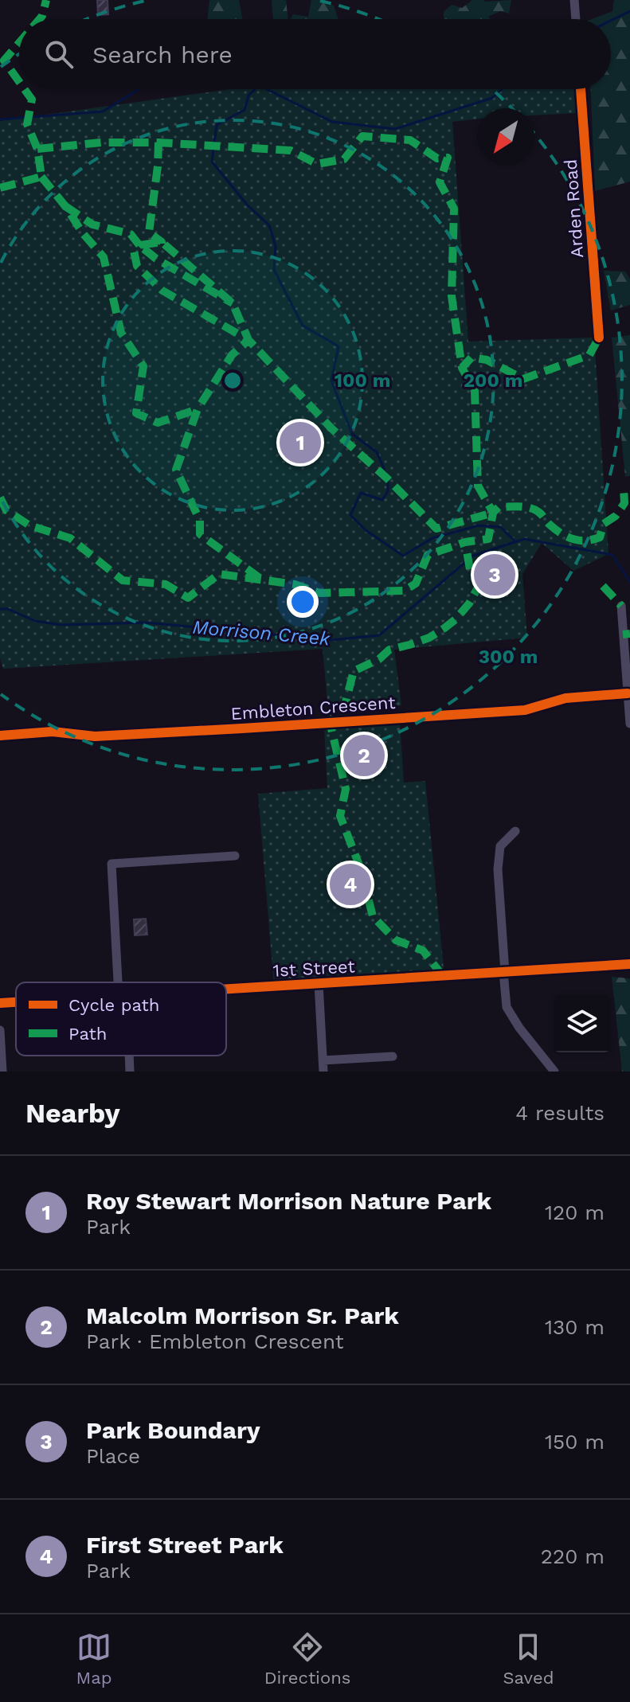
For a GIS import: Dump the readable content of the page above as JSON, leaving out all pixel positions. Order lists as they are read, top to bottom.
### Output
{
  "streets": {
    "street": ["Arden Road", "Embleton Crescent", "1st Street"]
  },
  "water": ["Morrison Creek"],
  "legend": ["Cycle path", "Path"],
  "north": "bottom left",
  "page": {
    "search": "Search here",
    "pins": [
      "1",
      "3",
      "2",
      "4"
    ],
    "heading": ["Nearby", "4 results"],
    "list": [
      {
        "mark": "1",
        "name": "Roy Stewart Morrison Nature Park",
        "note": "Park",
        "value": "120 m"
      },
      {
        "mark": "2",
        "name": "Malcolm Morrison Sr. Park",
        "note": "Park · Embleton Crescent",
        "value": "130 m"
      },
      {
        "mark": "3",
        "name": "Park Boundary",
        "note": "Place",
        "value": "150 m"
      },
      {
        "mark": "4",
        "name": "First Street Park",
        "note": "Park",
        "value": "220 m"
      }
    ],
    "nav": ["Map", "Directions", "Saved"]
  },
  "rings": ["100 m", "200 m", "300 m"]
}
